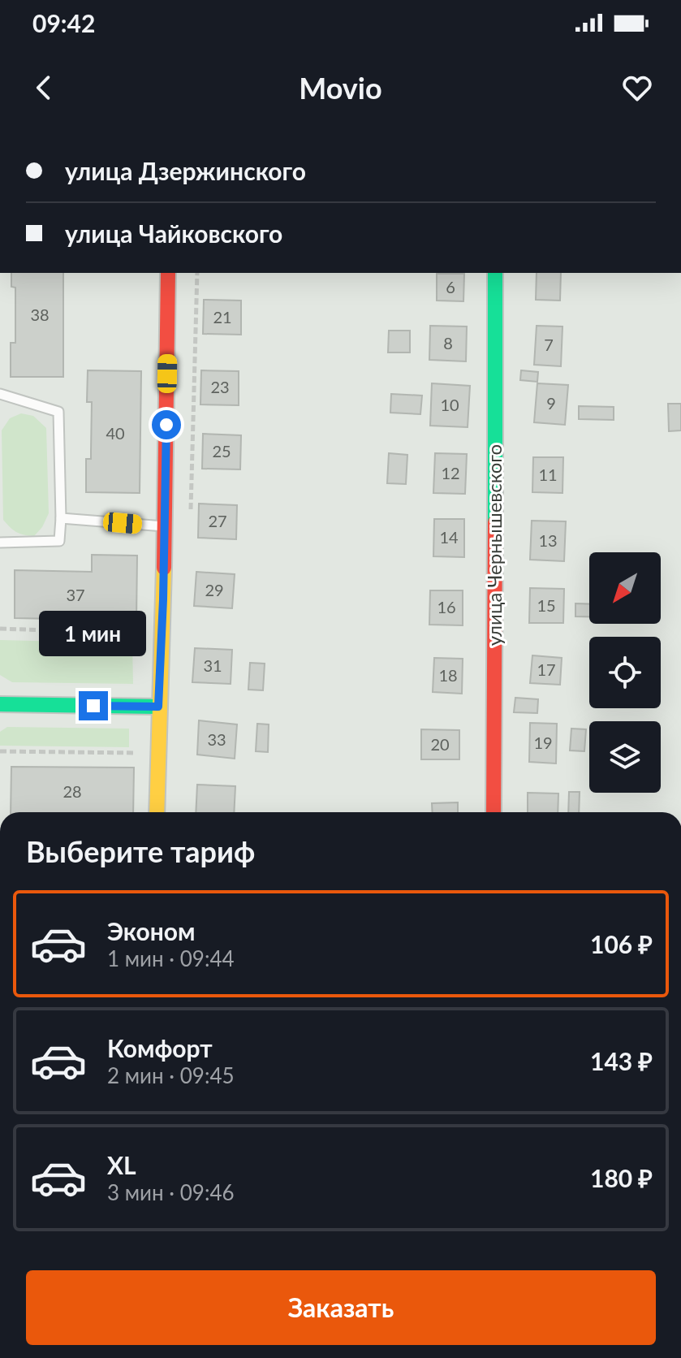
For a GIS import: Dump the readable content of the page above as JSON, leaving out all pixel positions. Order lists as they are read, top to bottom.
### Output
{
  "streets": {
    "street": ["улица Чернышевского"]
  },
  "house_numbers": [
    "6",
    "38",
    "21",
    "8",
    "7",
    "23",
    "9",
    "10",
    "40",
    "25",
    "12",
    "11",
    "27",
    "14",
    "13",
    "29",
    "37",
    "15",
    "16",
    "31",
    "17",
    "18",
    "33",
    "19",
    "20",
    "28"
  ],
  "north": "bottom left",
  "page": {
    "status": "09:42",
    "header": "Movio",
    "banner": ["улица Дзержинского", "улица Чайковского"],
    "bubble": "1 мин",
    "heading": "Выберите тариф",
    "list": [
      {
        "name": "Эконом",
        "note": "1 мин · 09:44",
        "value": "106 ₽"
      },
      {
        "name": "Комфорт",
        "note": "2 мин · 09:45",
        "value": "143 ₽"
      },
      {
        "name": "XL",
        "note": "3 мин · 09:46",
        "value": "180 ₽"
      }
    ],
    "buttons": "Заказать"
  }
}
